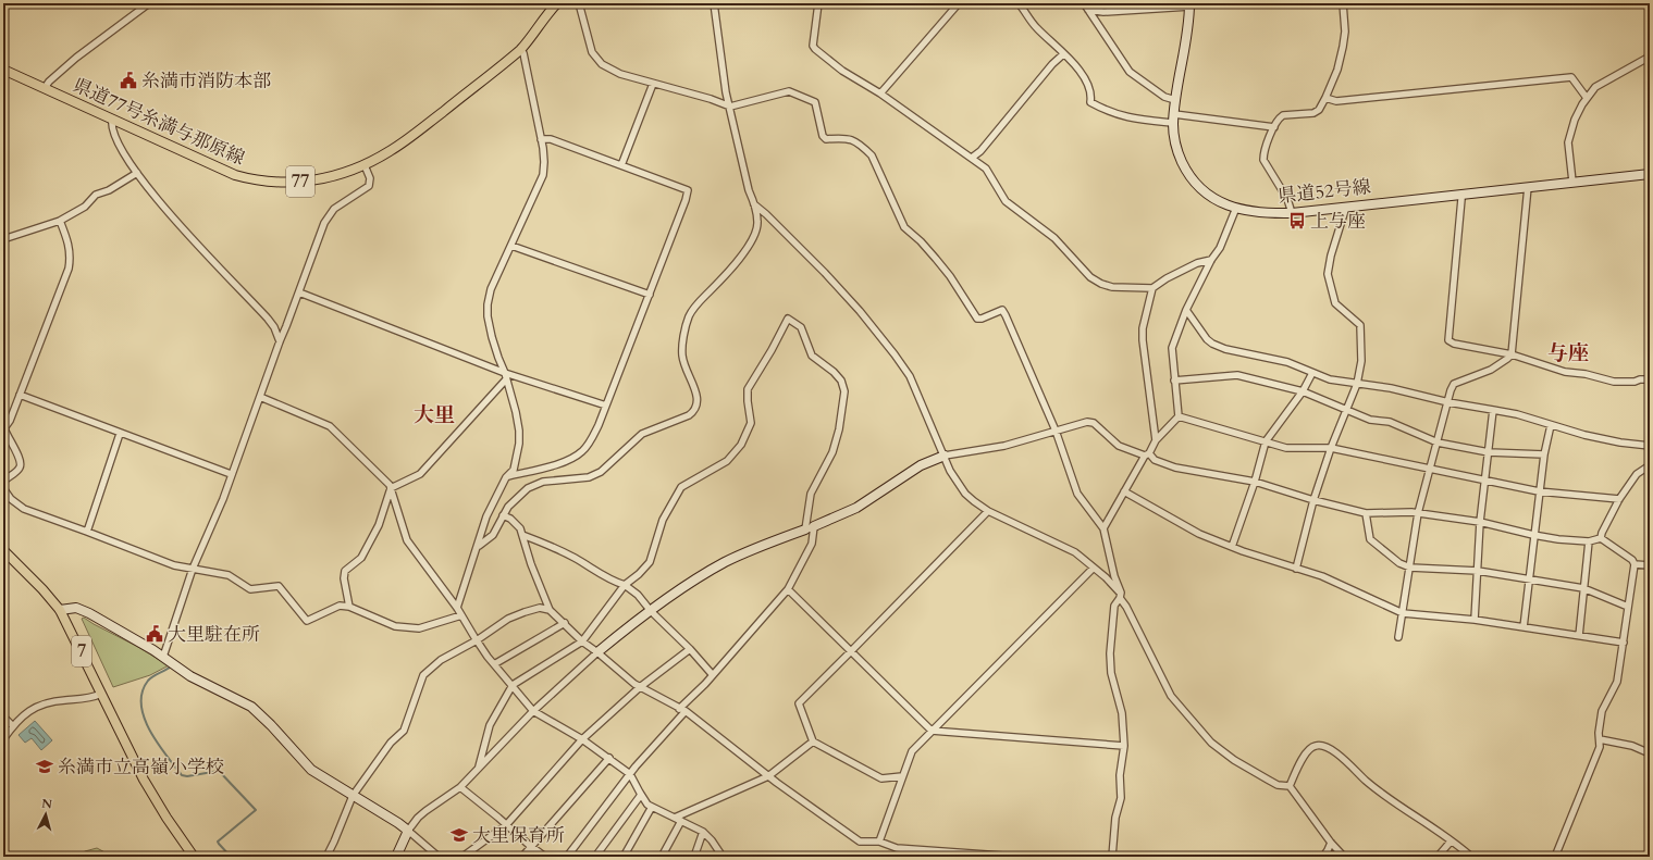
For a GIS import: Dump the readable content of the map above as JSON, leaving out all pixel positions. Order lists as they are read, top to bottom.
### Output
{
  "streets": {
    "main road": ["県道77号糸満与那原線", "77", "7"],
    "street": ["県道52号線"]
  },
  "districts": ["与座", "大里"],
  "places": {
    "public building": ["糸満市消防本部", "大里駐在所"],
    "bus stop": ["上与座"],
    "school or university": ["糸満市立高嶺小学校", "大里保育所"]
  },
  "north": "top"
}
